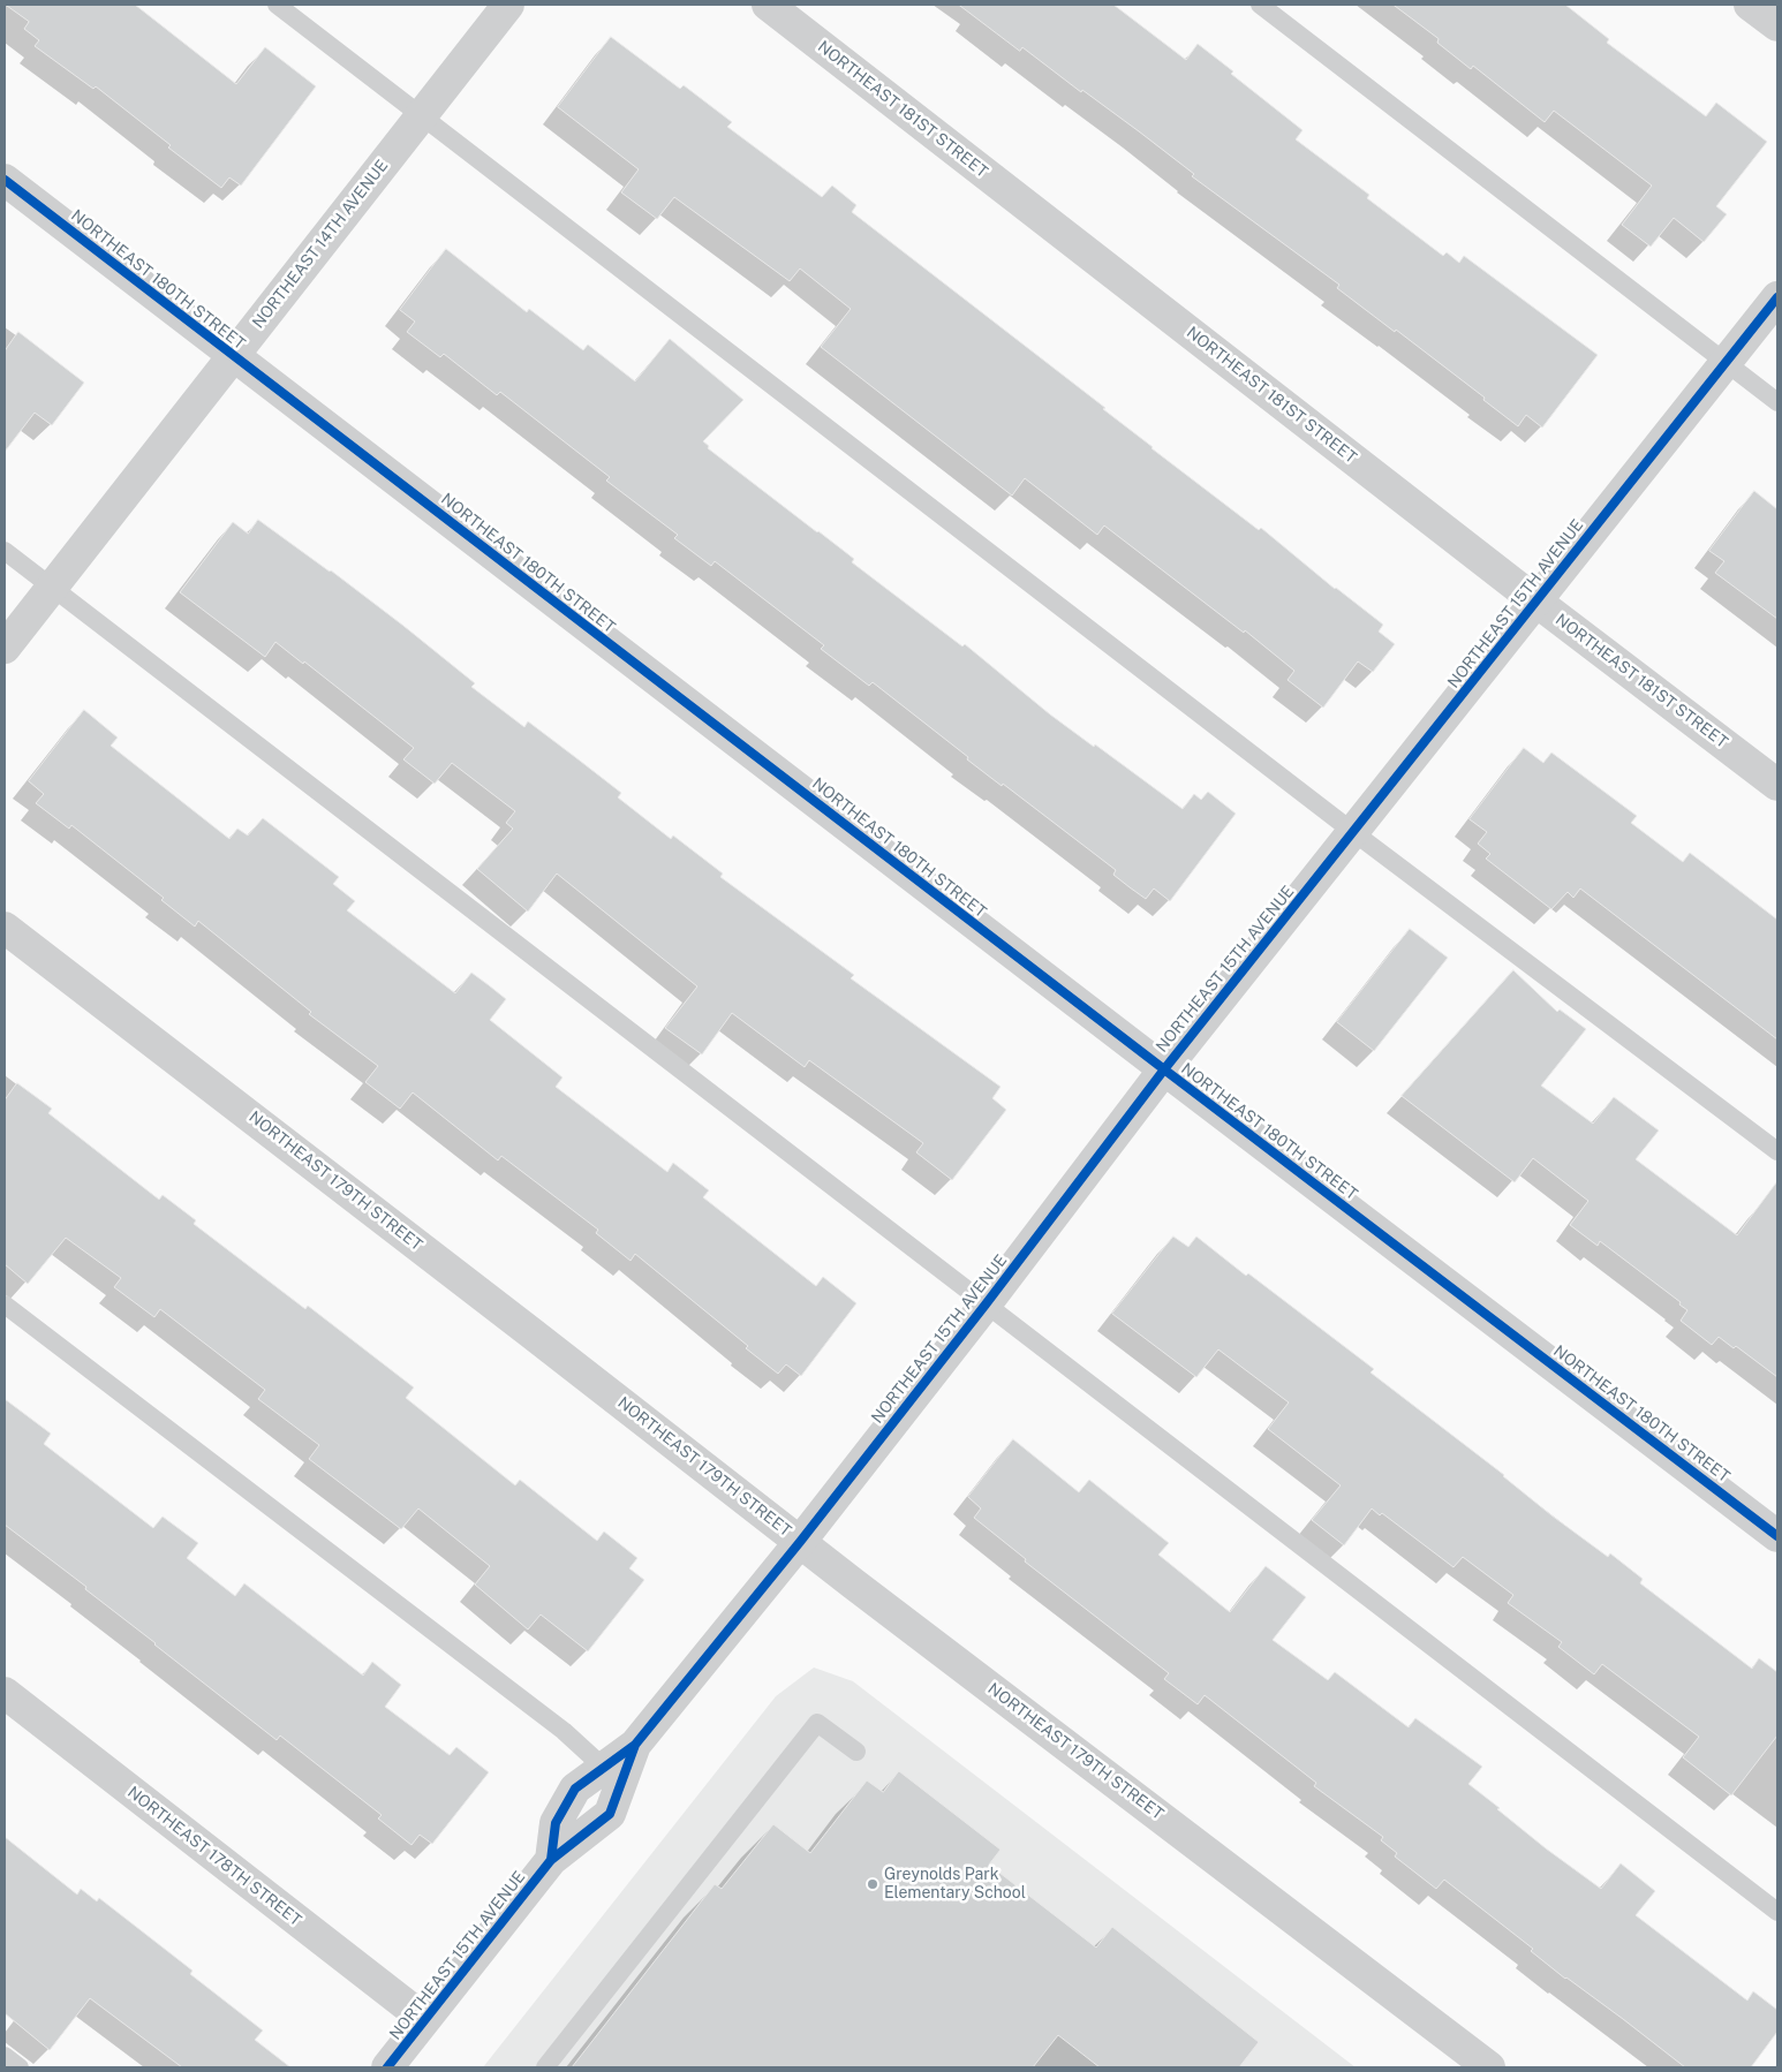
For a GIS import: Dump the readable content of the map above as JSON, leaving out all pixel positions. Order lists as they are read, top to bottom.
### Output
{
  "streets": {
    "street": [
      "NORTHEAST 181ST STREET",
      "NORTHEAST 14TH AVENUE",
      "NORTHEAST 180TH STREET",
      "NORTHEAST 15TH AVENUE",
      "NORTHEAST 179TH STREET",
      "NORTHEAST 178TH STREET"
    ]
  },
  "crossings": [
    ["NORTHEAST 181ST STREET", "NORTHEAST 15TH AVENUE"],
    ["NORTHEAST 14TH AVENUE", "NORTHEAST 180TH STREET"],
    ["NORTHEAST 180TH STREET", "NORTHEAST 15TH AVENUE"],
    ["NORTHEAST 15TH AVENUE", "NORTHEAST 179TH STREET"],
    ["NORTHEAST 15TH AVENUE", "NORTHEAST 178TH STREET"]
  ],
  "places": ["Greynolds Park Elementary School"]
}
